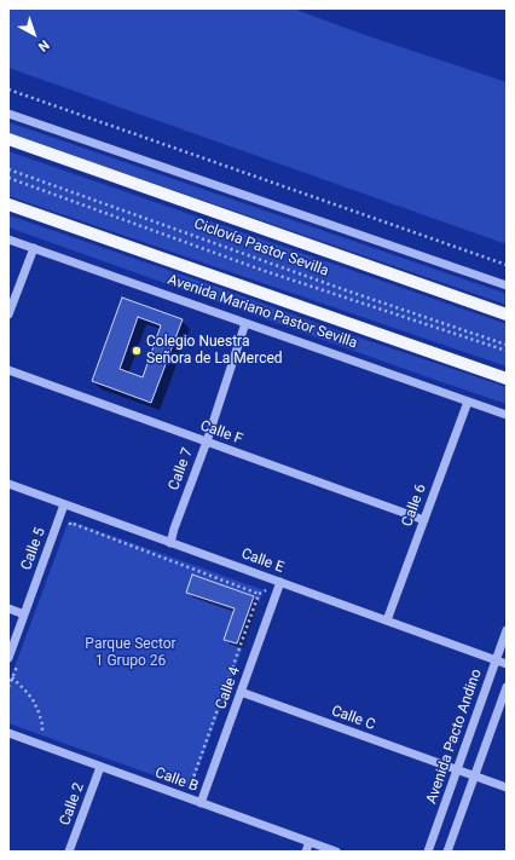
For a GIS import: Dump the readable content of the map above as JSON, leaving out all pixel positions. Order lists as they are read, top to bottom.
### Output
{
  "streets": {
    "main road": ["Avenida Mariano Pastor Sevilla"],
    "street": [
      "Calle F",
      "Calle 7",
      "Calle 6",
      "Calle 5",
      "Calle E",
      "Calle 4",
      "Calle C",
      "Avenida Pacto Andino",
      "Calle B",
      "Calle 2"
    ],
    "path": ["Ciclovía Pastor Sevilla"]
  },
  "crossings": [
    ["Avenida Mariano Pastor Sevilla", "Calle 7"],
    ["Avenida Mariano Pastor Sevilla", "Calle 6"],
    ["Calle F", "Calle 7"],
    ["Calle F", "Calle 6"],
    ["Calle 7", "Calle E"],
    ["Calle 6", "Calle E"],
    ["Calle 5", "Calle E"],
    ["Calle E", "Calle 4"],
    ["Calle E", "Avenida Pacto Andino"],
    ["Calle 4", "Calle C"],
    ["Calle 4", "Calle B"],
    ["Calle C", "Avenida Pacto Andino"],
    ["Calle B", "Calle 2"]
  ],
  "parks": ["Parque Sector 1 Grupo 26"],
  "places": ["Colegio Nuestra Señora de La Merced"],
  "north": "bottom right"
}
